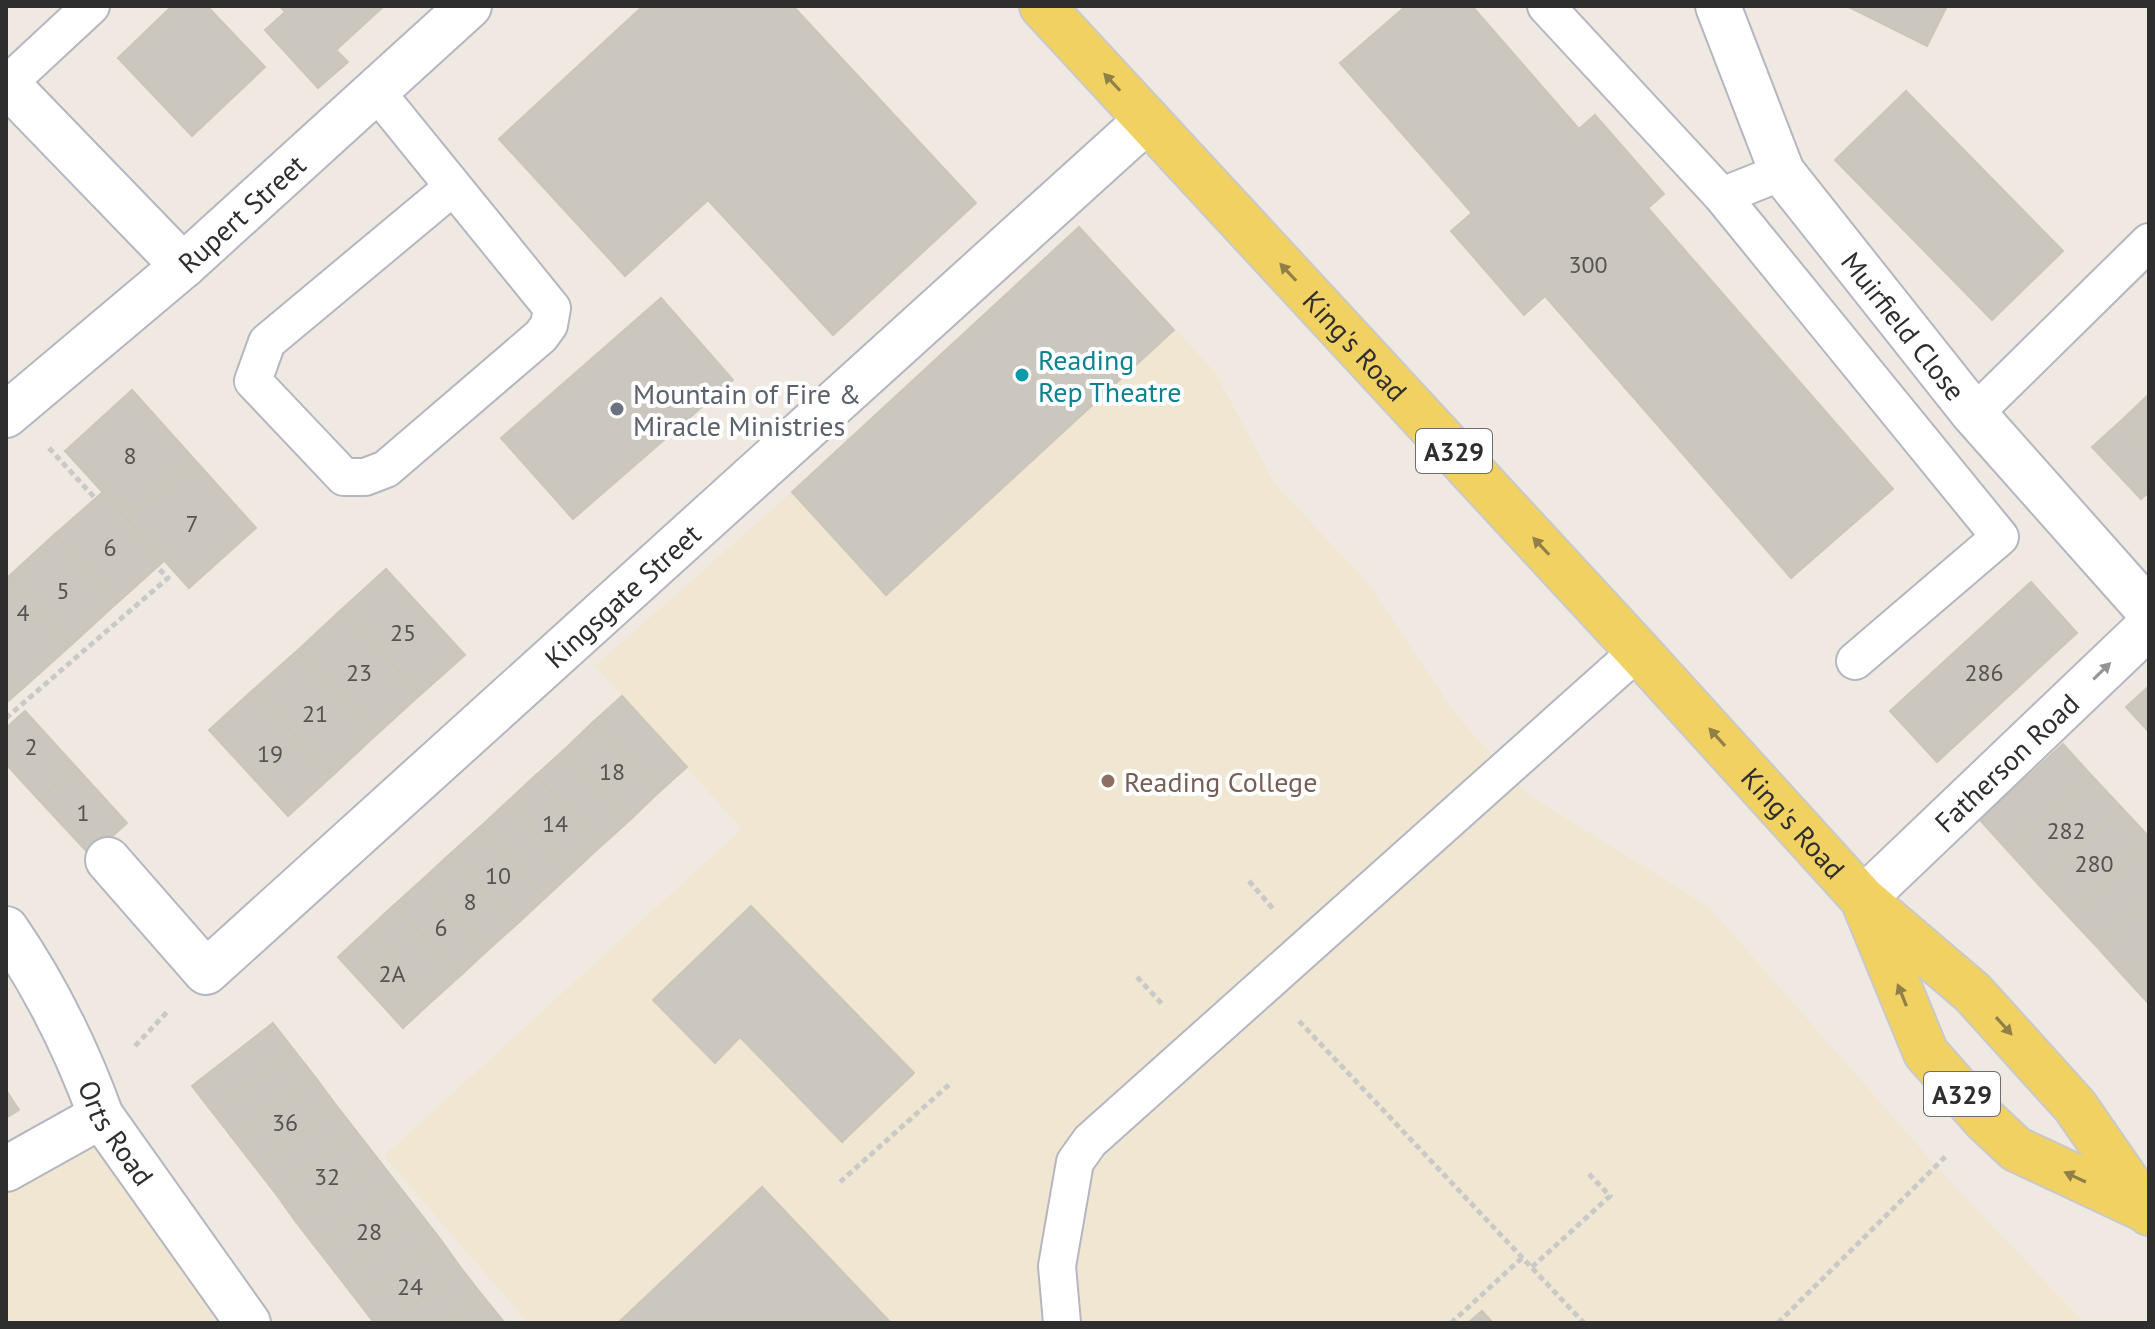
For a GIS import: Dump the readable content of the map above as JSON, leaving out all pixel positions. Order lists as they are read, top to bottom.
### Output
{
  "streets": {
    "main road": ["King's Road", "A329"],
    "street": [
      "Rupert Street",
      "Muirfield Close",
      "Kingsgate Street",
      "Fatherson Road",
      "Orts Road"
    ]
  },
  "crossings": [
    ["King's Road", "Kingsgate Street"],
    ["King's Road", "Fatherson Road"]
  ],
  "one_way": ["Fatherson Road"],
  "places": ["Reading Rep Theatre", "Mountain of Fire & Miracle Ministries", "Reading College"],
  "house_numbers": [
    "300",
    "8",
    "7",
    "6",
    "5",
    "4",
    "25",
    "23",
    "286",
    "21",
    "2",
    "19",
    "18",
    "1",
    "14",
    "282",
    "280",
    "10",
    "8",
    "6",
    "2A",
    "36",
    "32",
    "28",
    "24"
  ]
}
